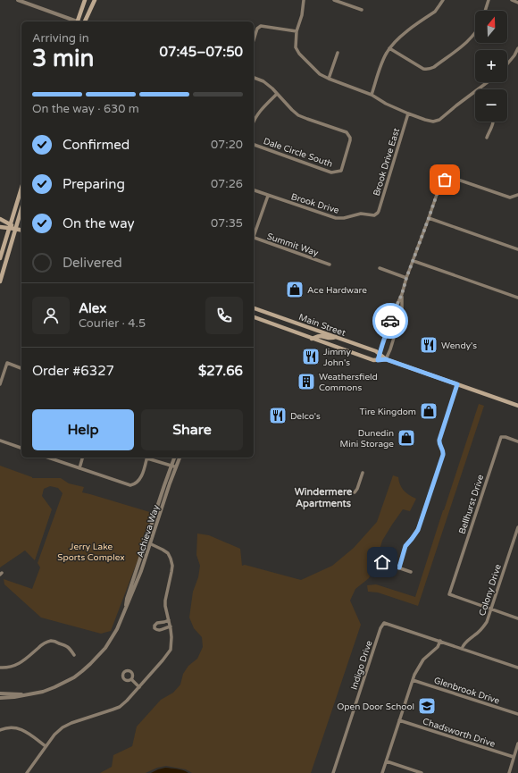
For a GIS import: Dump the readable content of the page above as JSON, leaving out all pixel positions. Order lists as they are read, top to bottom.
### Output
{
  "streets": {
    "main road": ["Main Street"],
    "street": [
      "Dale Circle South",
      "Brook Drive East",
      "Brook Drive",
      "Summit Way",
      "Bellhurst Drive",
      "Achieva Way",
      "Colony Drive",
      "Indigo Drive",
      "Glenbrook Drive",
      "Chadsworth Drive"
    ]
  },
  "crossings": [
    ["Brook Drive East", "Brook Drive"],
    ["Bellhurst Drive", "Colony Drive"]
  ],
  "districts": ["Windermere Apartments"],
  "parks": ["Jerry Lake Sports Complex"],
  "places": {
    "shop": ["Ace Hardware", "Tire Kingdom", "Dunedin Mini Storage"],
    "restaurant": ["Wendy's", "Jimmy John's", "Delco's"],
    "building": ["Weathersfield Commons"],
    "school or university": ["Open Door School"]
  },
  "north": "top",
  "page": {
    "map_buttons": ["+", "−"],
    "heading": ["3 min", "Arriving in", "07:45–07:50"],
    "panel": [
      "Alex",
      "Courier · 4.5",
      "Order #6327",
      "$27.66"
    ],
    "bar": "On the way · 630 m",
    "list": [
      ["Confirmed", "07:20"],
      ["Preparing", "07:26"],
      ["On the way", "07:35"],
      "Delivered"
    ],
    "buttons": ["Help", "Share"]
  }
}
